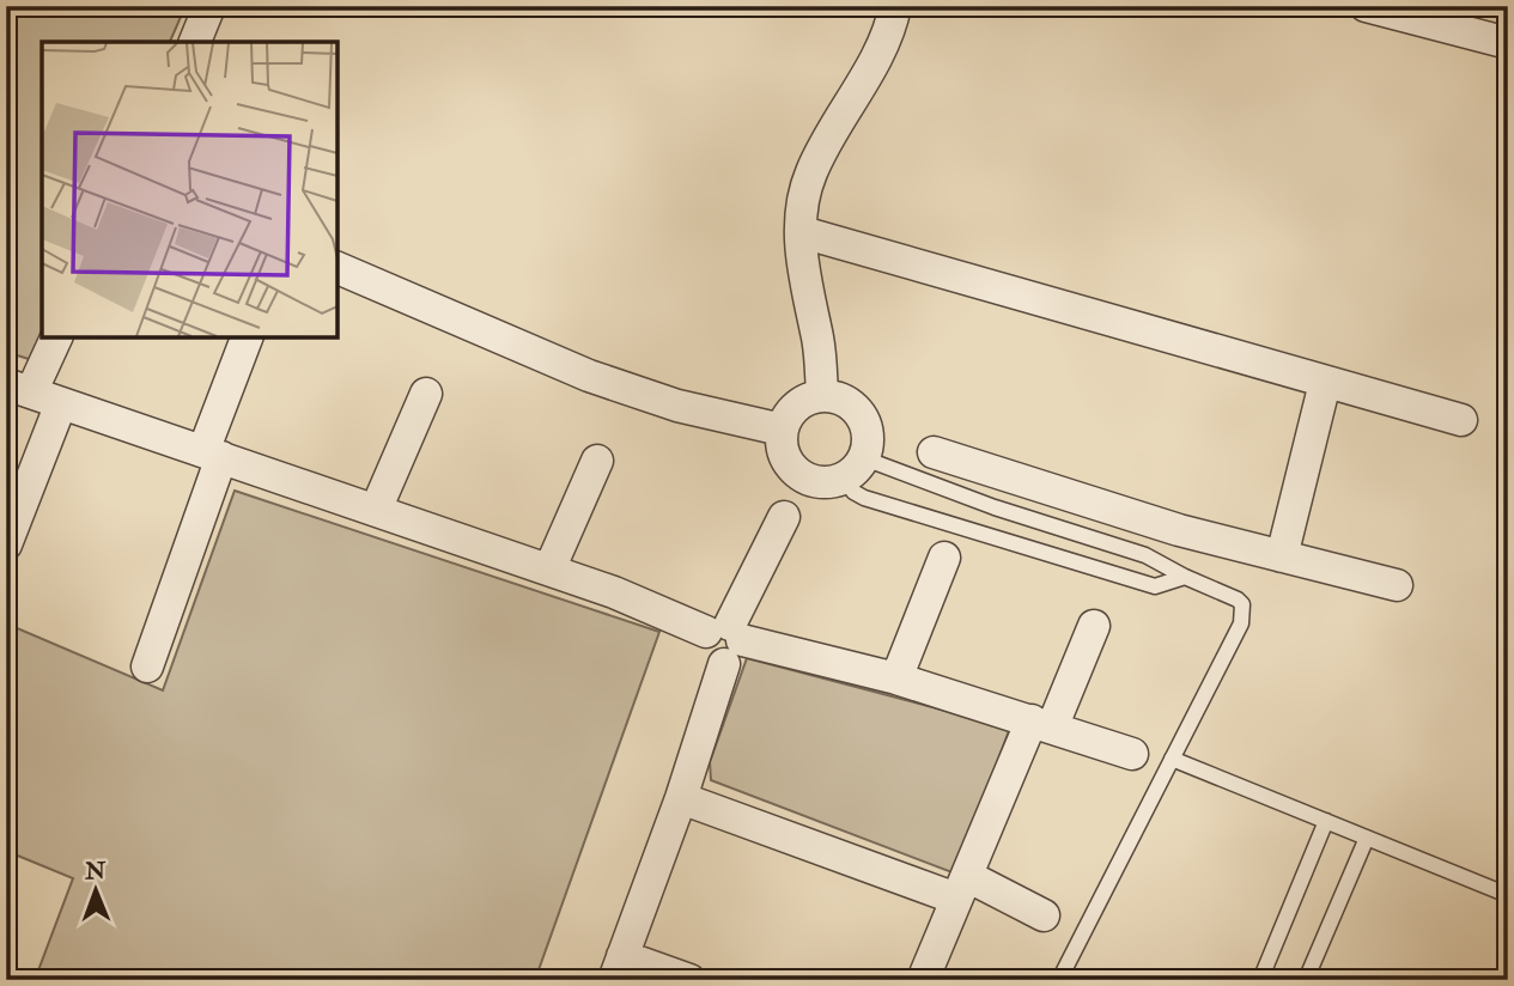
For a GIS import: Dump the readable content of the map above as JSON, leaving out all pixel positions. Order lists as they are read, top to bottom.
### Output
{
  "north": "top"
}
